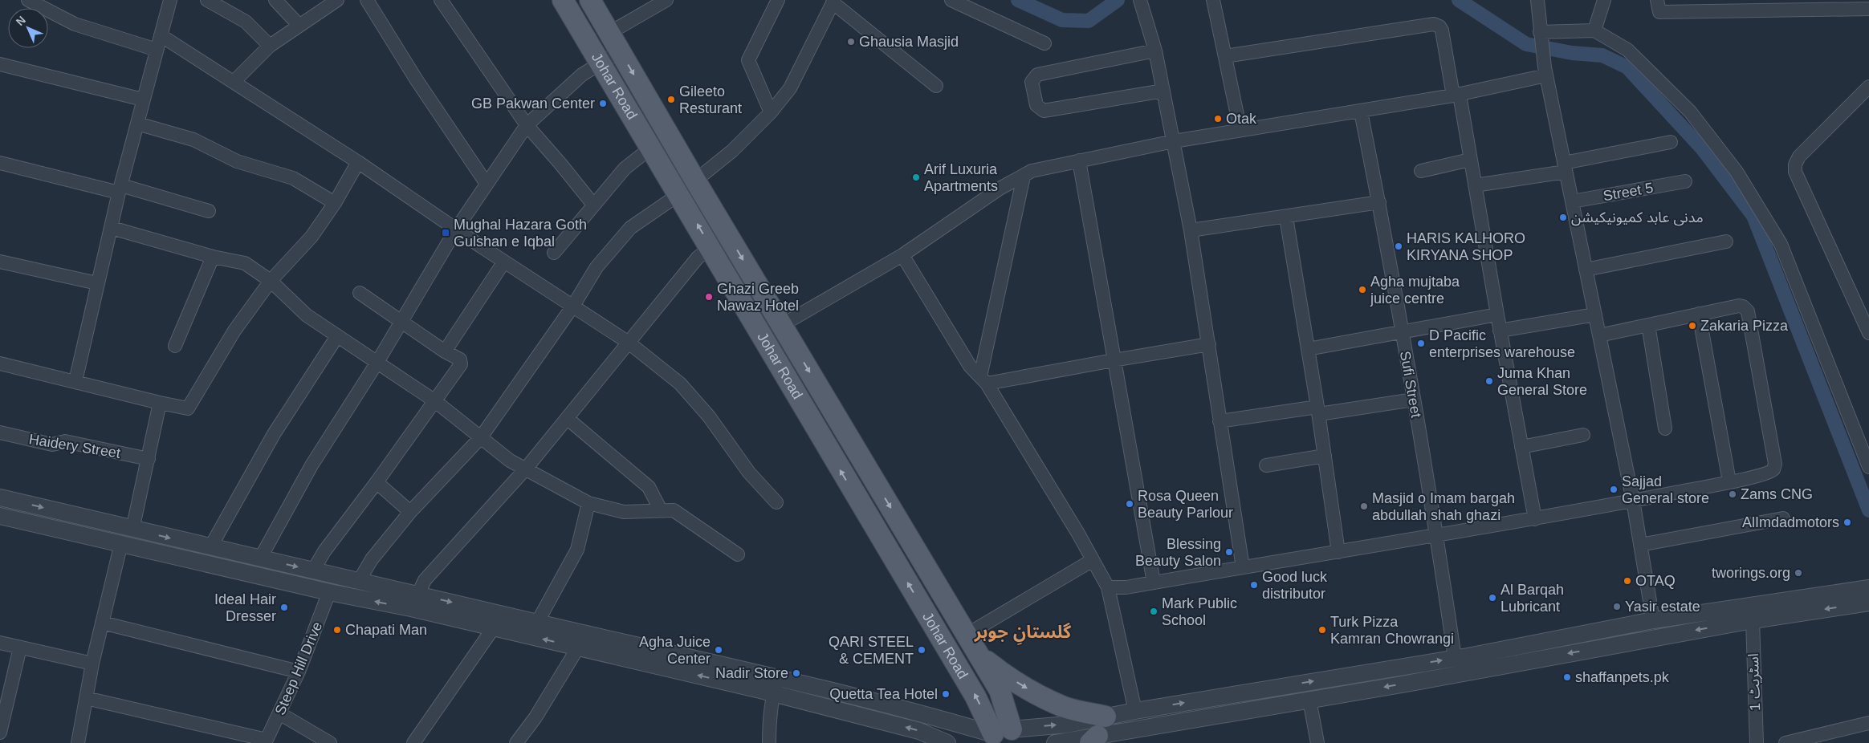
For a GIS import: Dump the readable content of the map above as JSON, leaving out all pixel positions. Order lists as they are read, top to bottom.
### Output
{
  "streets": {
    "main road": ["Johar Road"],
    "street": [
      "Street 5",
      "Sufi Street",
      "Haidery Street",
      "Steep Hill Drive",
      "اسٹریٹ 1"
    ]
  },
  "districts": ["گلستانِ جوہر"],
  "places": {
    "other": [
      "Ghausia Masjid",
      "Gileeto Resturant",
      "GB Pakwan Center",
      "Otak",
      "Arif Luxuria Apartments",
      "مدنی عابد کمیونیکیشن",
      "HARIS KALHORO KIRYANA SHOP",
      "Agha mujtaba juice centre",
      "Ghazi Greeb Nawaz Hotel",
      "Zakaria Pizza",
      "D Pacific enterprises warehouse",
      "Juma Khan General Store",
      "Sajjad General store",
      "Zams CNG",
      "Rosa Queen Beauty Parlour",
      "Masjid o Imam bargah abdullah shah ghazi",
      "AlImdadmotors",
      "Blessing Beauty Salon",
      "tworings.org",
      "OTAQ",
      "Good luck distributor",
      "Al Barqah Lubricant",
      "Yasir estate",
      "Ideal Hair Dresser",
      "Mark Public School",
      "Chapati Man",
      "Turk Pizza Kamran Chowrangi",
      "Agha Juice Center",
      "QARI STEEL & CEMENT",
      "Nadir Store",
      "shaffanpets.pk",
      "Quetta Tea Hotel"
    ],
    "transit": ["Mughal Hazara Goth Gulshan e Iqbal"]
  },
  "north": "top left"
}
